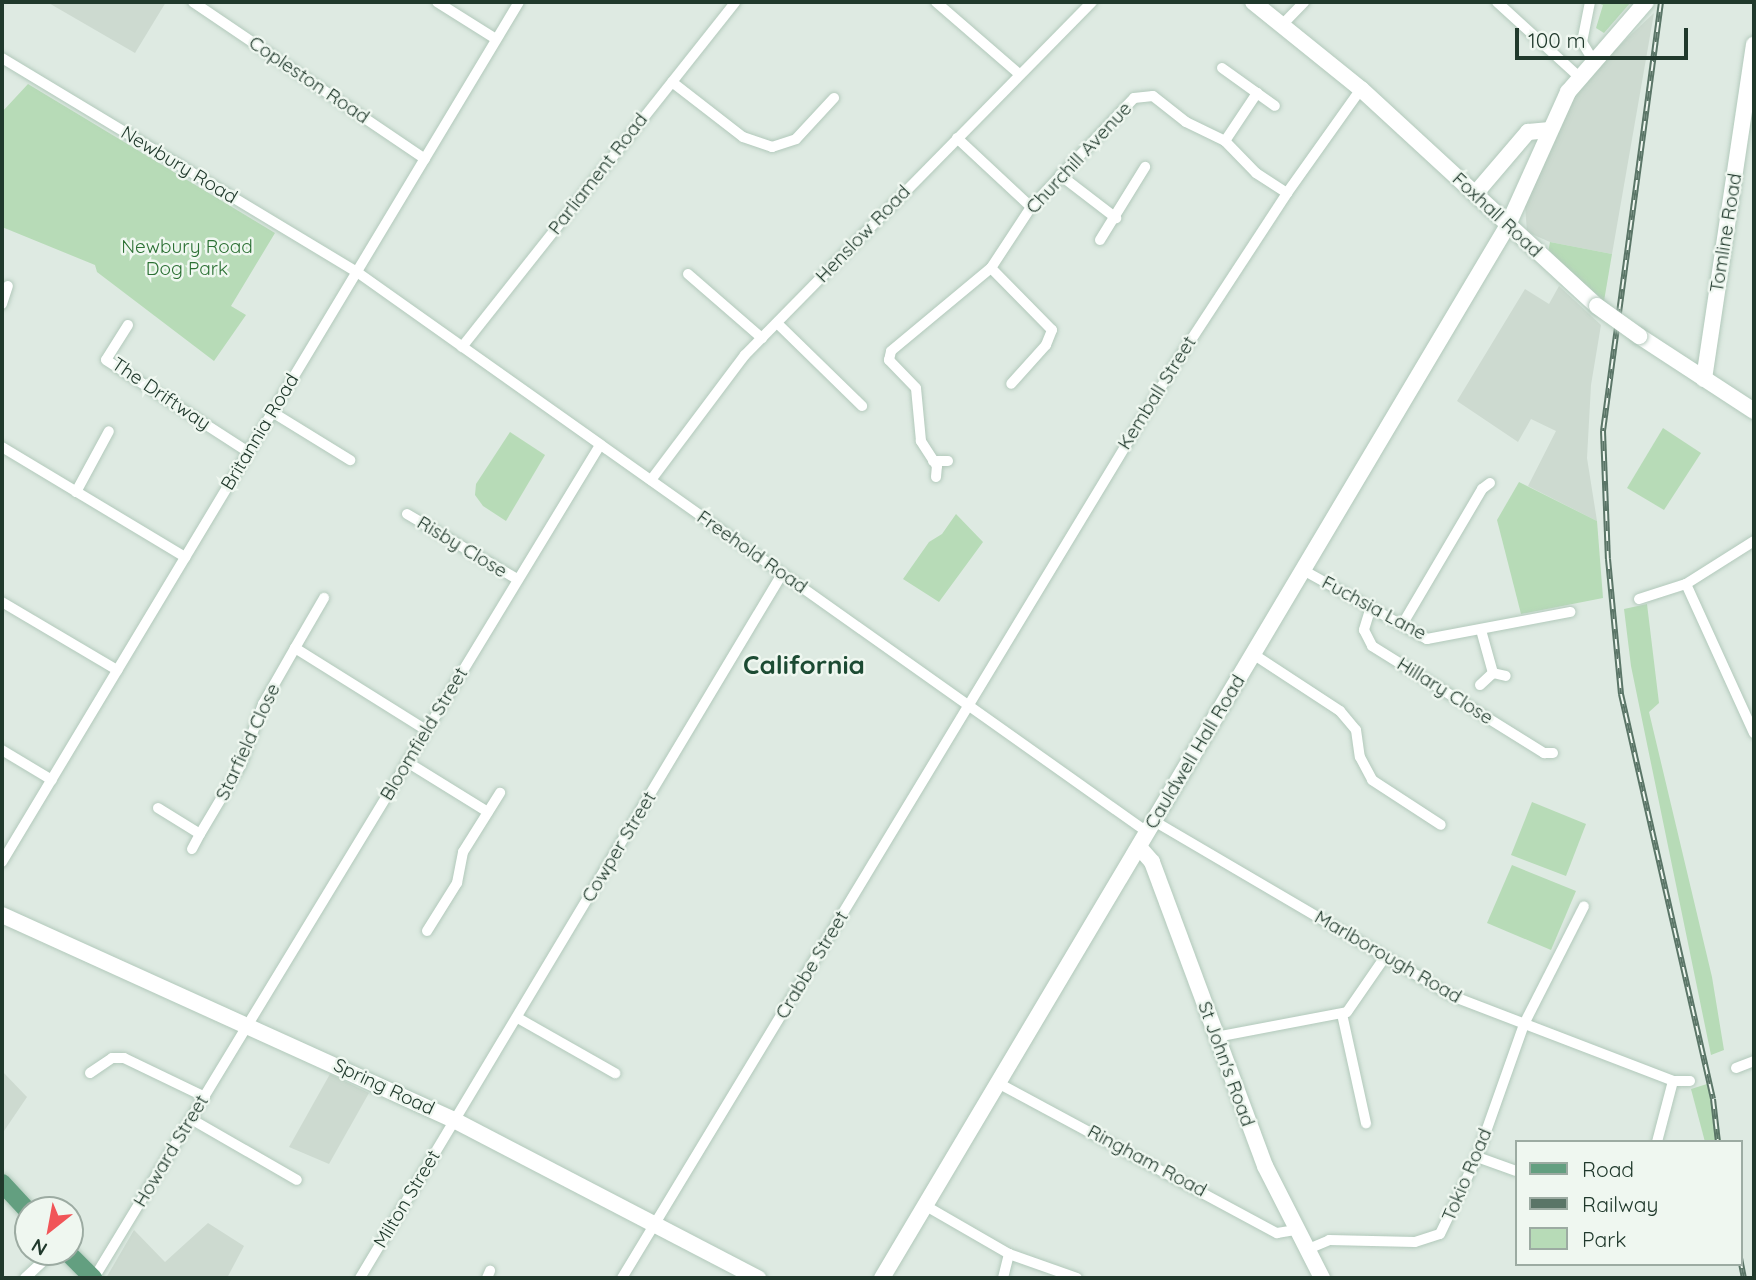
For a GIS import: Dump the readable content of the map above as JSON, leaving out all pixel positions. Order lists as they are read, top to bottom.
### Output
{
  "streets": {
    "street": [
      "Copleston Road",
      "Churchill Avenue",
      "Newbury Road",
      "Parliament Road",
      "Foxhall Road",
      "Tomline Road",
      "Henslow Road",
      "Kemball Street",
      "The Driftway",
      "Britannia Road",
      "Risby Close",
      "Freehold Road",
      "Fuchsia Lane",
      "Hillary Close",
      "Bloomfield Street",
      "Starfield Close",
      "Cauldwell Hall Road",
      "Cowper Street",
      "Marlborough Road",
      "Crabbe Street",
      "St John's Road",
      "Spring Road",
      "Howard Street",
      "Ringham Road",
      "Tokio Road",
      "Milton Street"
    ]
  },
  "crossings": [
    ["Copleston Road", "Britannia Road"],
    ["Churchill Avenue", "Kemball Street"],
    ["Newbury Road", "Britannia Road"],
    ["Newbury Road", "Freehold Road"],
    ["Parliament Road", "Freehold Road"],
    ["Foxhall Road", "Tomline Road"],
    ["Foxhall Road", "Kemball Street"],
    ["Foxhall Road", "Cauldwell Hall Road"],
    ["Henslow Road", "Freehold Road"],
    ["Kemball Street", "Freehold Road"],
    ["Kemball Street", "Crabbe Street"],
    ["The Driftway", "Britannia Road"],
    ["Britannia Road", "Freehold Road"],
    ["Risby Close", "Bloomfield Street"],
    ["Freehold Road", "Bloomfield Street"],
    ["Freehold Road", "Cauldwell Hall Road"],
    ["Freehold Road", "Cowper Street"],
    ["Freehold Road", "Marlborough Road"],
    ["Freehold Road", "Crabbe Street"],
    ["Fuchsia Lane", "Hillary Close"],
    ["Fuchsia Lane", "Cauldwell Hall Road"],
    ["Bloomfield Street", "Spring Road"],
    ["Bloomfield Street", "Howard Street"],
    ["Cauldwell Hall Road", "Marlborough Road"],
    ["Cauldwell Hall Road", "St John's Road"],
    ["Cauldwell Hall Road", "Ringham Road"],
    ["Cowper Street", "Spring Road"],
    ["Cowper Street", "Milton Street"],
    ["Marlborough Road", "Tokio Road"],
    ["Crabbe Street", "Spring Road"],
    ["St John's Road", "Ringham Road"],
    ["St John's Road", "Tokio Road"],
    ["Spring Road", "Howard Street"],
    ["Spring Road", "Milton Street"]
  ],
  "districts": ["California"],
  "parks": ["Newbury Road Dog Park"],
  "legend": ["Road", "Railway", "Park"],
  "scale_bar": "100 m",
  "north": "bottom left"
}
